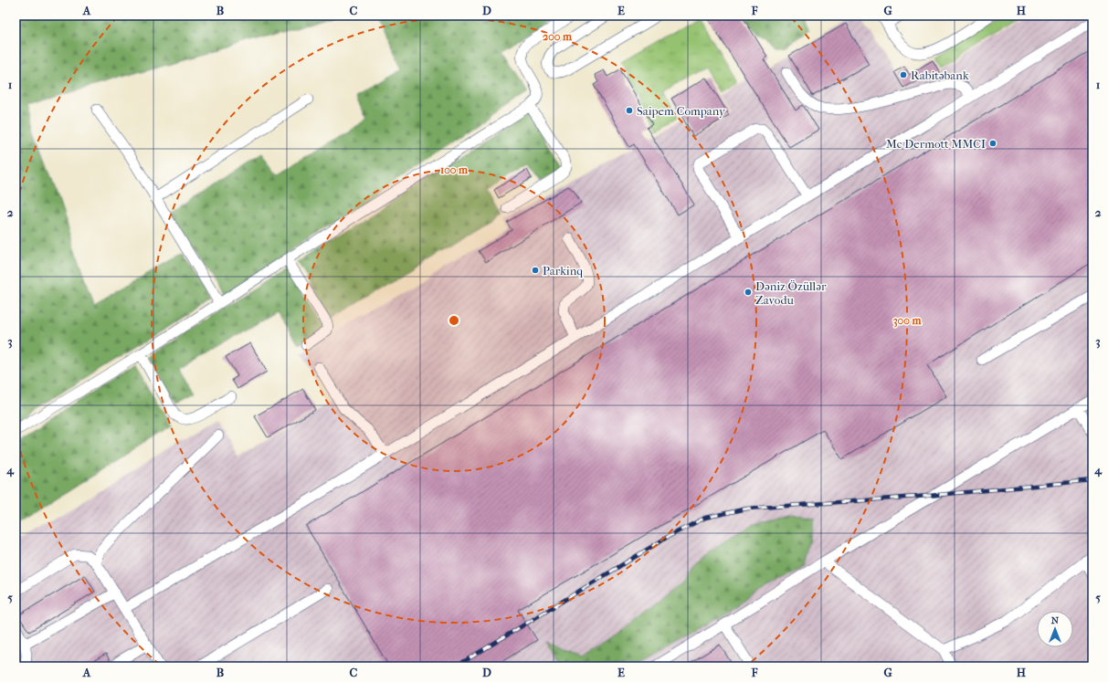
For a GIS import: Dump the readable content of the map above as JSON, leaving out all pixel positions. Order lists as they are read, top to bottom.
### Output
{
  "places": [
    "Rabitəbank",
    "Saipem Company",
    "Mc Dermott MMCI",
    "Parkinq",
    "Dəniz Özüllər Zavodu"
  ],
  "north": "top",
  "grid": {
    "columns": [
      "A",
      "B",
      "C",
      "D",
      "E",
      "F",
      "G",
      "H"
    ],
    "rows": [
      "1",
      "2",
      "3",
      "4",
      "5"
    ]
  },
  "rings": ["200 m", "100 m", "300 m"]
}
